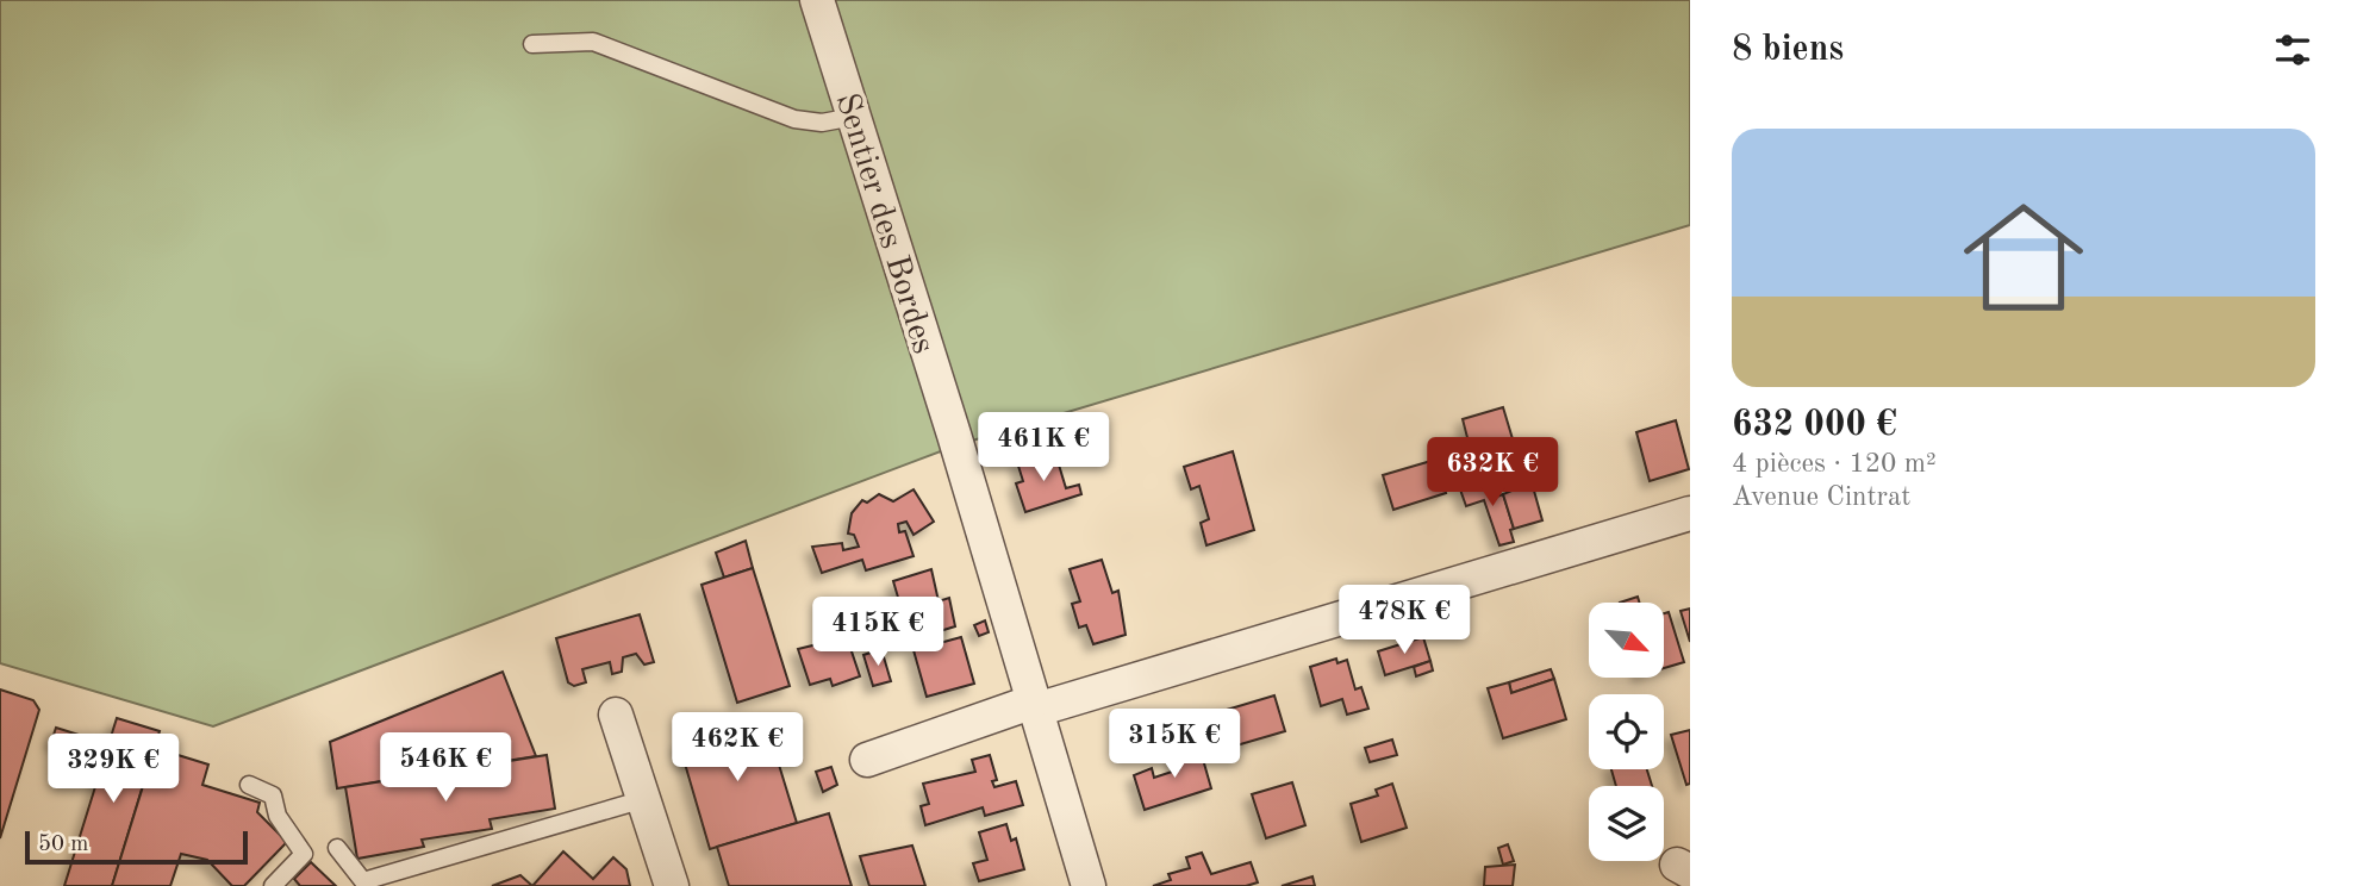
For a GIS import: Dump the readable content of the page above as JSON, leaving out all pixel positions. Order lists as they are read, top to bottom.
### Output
{
  "streets": {
    "street": ["Sentier des Bordes"]
  },
  "scale_bar": "50 m",
  "north": "bottom right",
  "page": {
    "heading": "8 biens",
    "list": [
      {
        "name": "632 000 €",
        "note": "4 pièces · 120 m² · Avenue Cintrat"
      }
    ],
    "price": [
      "461K €",
      "632K €",
      "478K €",
      "415K €",
      "315K €",
      "462K €",
      "546K €",
      "329K €"
    ],
    "scale": "50 m"
  }
}
